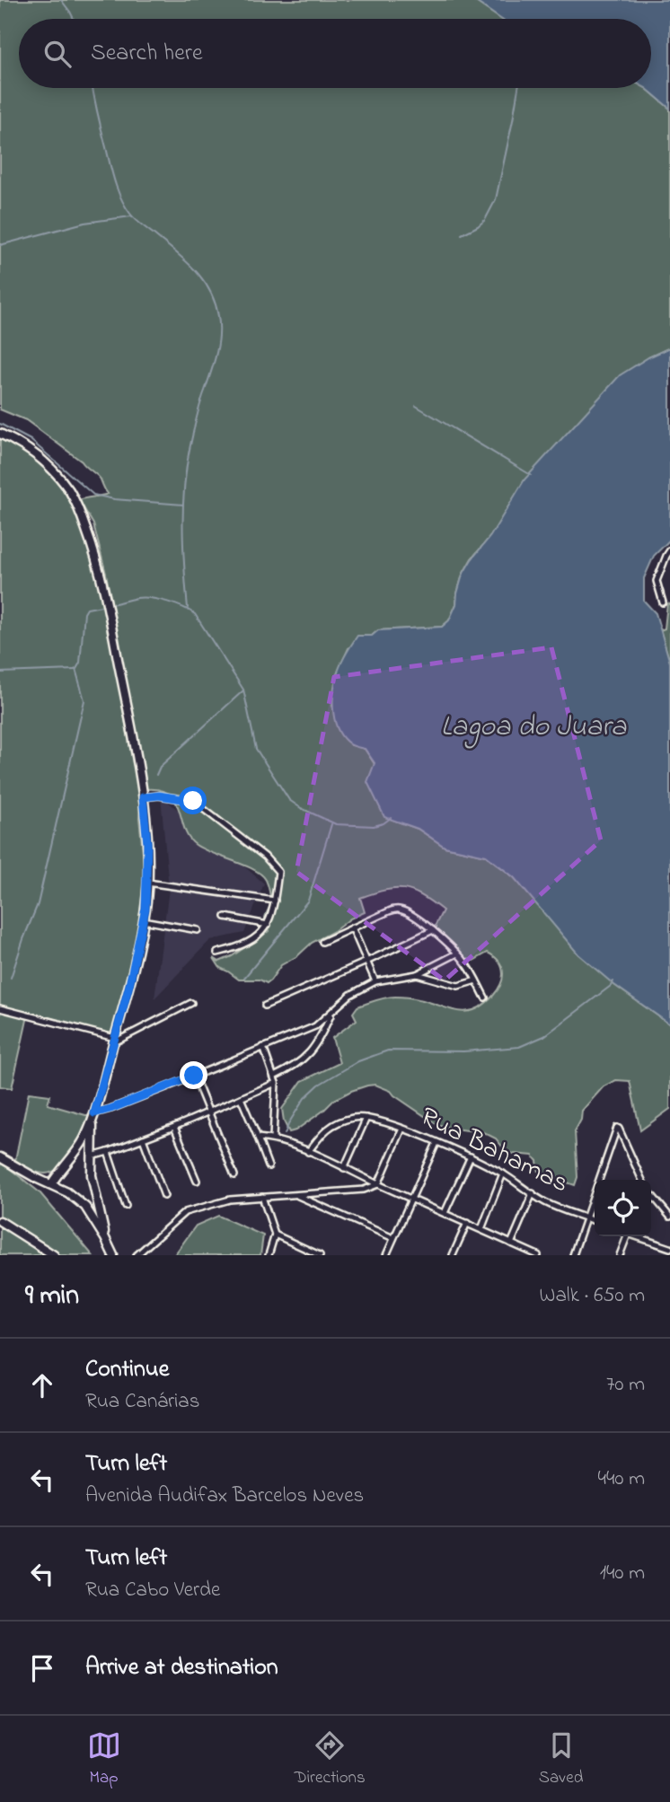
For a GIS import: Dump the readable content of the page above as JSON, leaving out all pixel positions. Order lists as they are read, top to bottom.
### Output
{
  "streets": {
    "street": ["Rua Bahamas"]
  },
  "water": ["Lagoa do Juara"],
  "page": {
    "search": "Search here",
    "heading": ["9 min", "Walk · 650 m"],
    "list": [
      ["Continue", "Rua Canárias", "70 m"],
      ["Turn left", "Avenida Audifax Barcelos Neves", "440 m"],
      ["Turn left", "Rua Cabo Verde", "140 m"],
      "Arrive at destination"
    ],
    "nav": ["Map", "Directions", "Saved"]
  }
}
